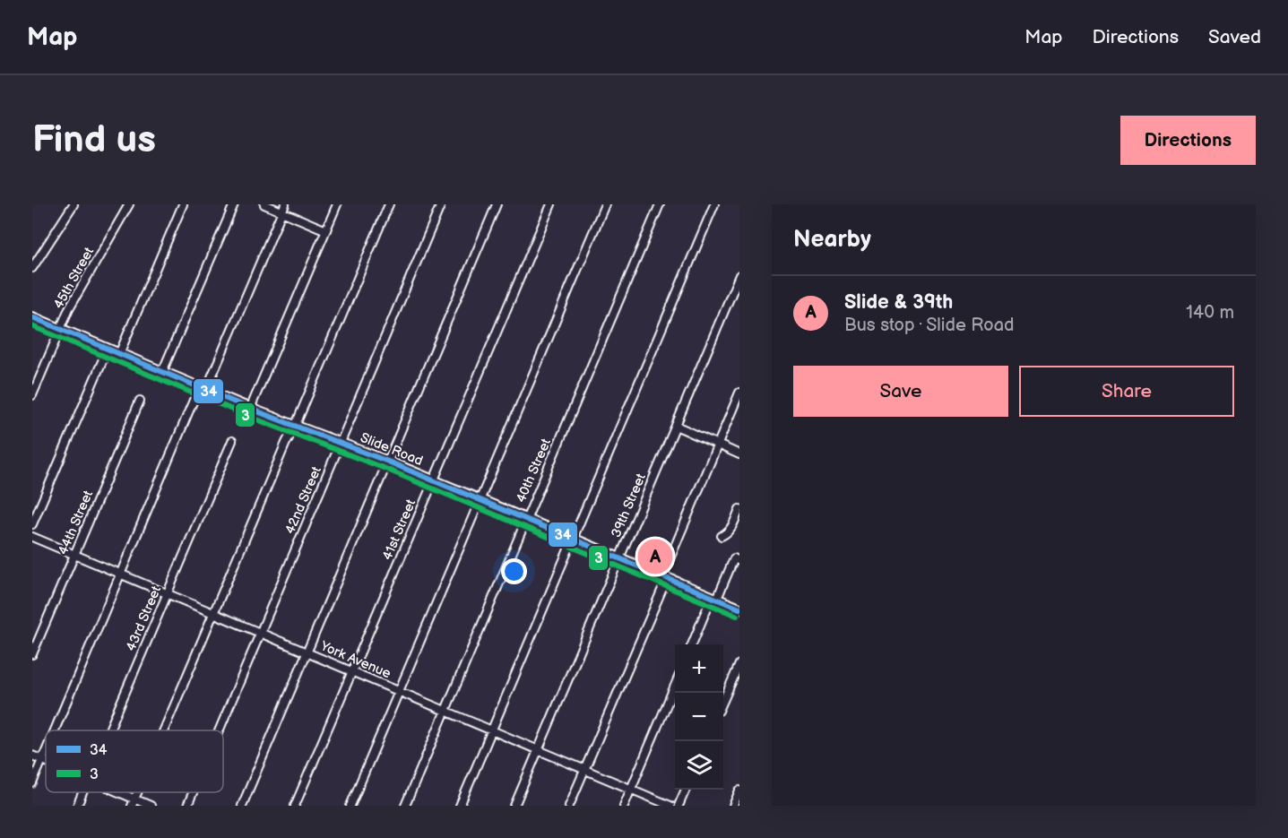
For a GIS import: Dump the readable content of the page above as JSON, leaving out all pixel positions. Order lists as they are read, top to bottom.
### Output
{
  "streets": {
    "main road": ["Slide Road"],
    "street": [
      "45th Street",
      "40th Street",
      "42nd Street",
      "39th Street",
      "44th Street",
      "41st Street",
      "43rd Street",
      "York Avenue"
    ]
  },
  "crossings": [
    ["45th Street", "Slide Road"],
    ["Slide Road", "40th Street"],
    ["Slide Road", "42nd Street"],
    ["Slide Road", "39th Street"],
    ["Slide Road", "41st Street"],
    ["40th Street", "York Avenue"],
    ["42nd Street", "York Avenue"],
    ["39th Street", "York Avenue"],
    ["44th Street", "York Avenue"],
    ["41st Street", "York Avenue"],
    ["43rd Street", "York Avenue"]
  ],
  "lines": ["transit line 34", "transit line 3"],
  "legend": ["34", "3"],
  "page": {
    "header": "Map",
    "nav": ["Map", "Directions", "Saved"],
    "buttons": [
      "Directions",
      ["Save", "Share"]
    ],
    "title": "Find us",
    "heading": "Nearby",
    "list": [
      {
        "mark": "A",
        "name": "Slide & 39th",
        "note": "Bus stop · Slide Road",
        "value": "140 m"
      }
    ],
    "pins": "A",
    "map_buttons": ["+", "−"]
  }
}
